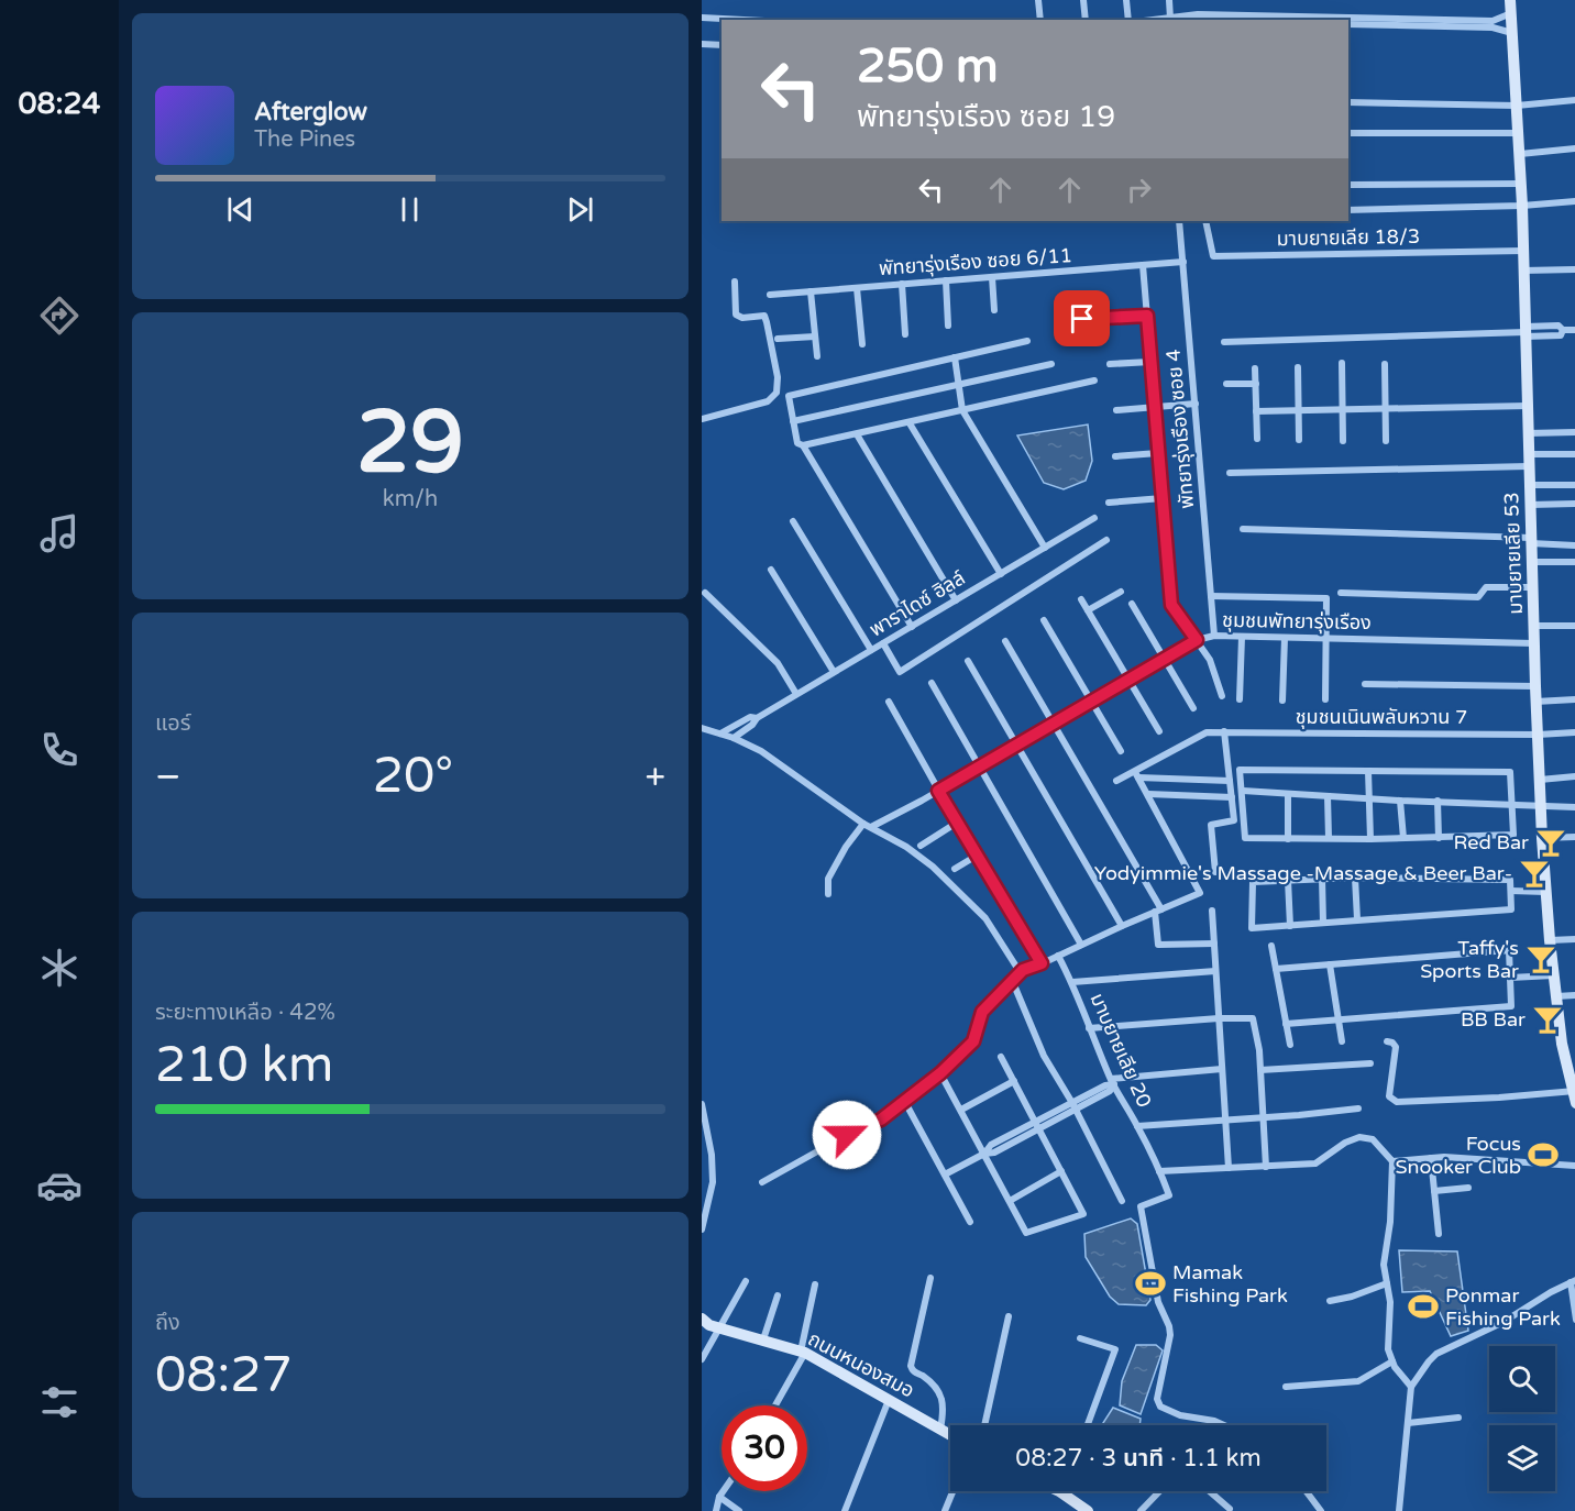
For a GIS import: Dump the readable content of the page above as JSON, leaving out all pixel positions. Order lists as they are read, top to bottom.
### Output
{
  "streets": {
    "street": [
      "มาบยายเลีย 18/3",
      "พัทยารุ่งเรือง ซอย 6/11",
      "พัทยารุ่งเรือง ซอย 4",
      "มาบยายเลีย 53",
      "พาราไดซ์ ฮิลล์",
      "ชุมชนพัทยารุ่งเรือง",
      "ชุมชนเนินพลับหวาน 7",
      "มาบยายเลีย 20",
      "ถนนหนองสมอ"
    ]
  },
  "crossings": [
    ["มาบยายเลีย 18/3", "มาบยายเลีย 53"],
    ["พัทยารุ่งเรือง ซอย 6/11", "พัทยารุ่งเรือง ซอย 4"],
    ["พัทยารุ่งเรือง ซอย 4", "ชุมชนพัทยารุ่งเรือง"],
    ["มาบยายเลีย 53", "ชุมชนพัทยารุ่งเรือง"],
    ["มาบยายเลีย 53", "ชุมชนเนินพลับหวาน 7"]
  ],
  "places": {
    "bar": [
      "Red Bar",
      "Yodyimmie's Massage -Massage & Beer Bar-",
      "Taffy's Sports Bar",
      "BB Bar"
    ],
    "sports": ["Focus Snooker Club", "Mamak Fishing Park", "Ponmar Fishing Park"]
  },
  "page": {
    "tabs": "08:24",
    "turn": ["250 m", "พัทยารุ่งเรือง ซอย 19"],
    "song": ["Afterglow", "The Pines"],
    "tile": [
      ["29", "km/h"],
      "แอร์",
      ["ระยะทางเหลือ · 42%", "210 km"],
      ["ถึง", "08:27"]
    ],
    "heat": ["−", "20°", "+"],
    "limit": "30",
    "trip": "08:27 · 3 นาที · 1.1 km"
  }
}
